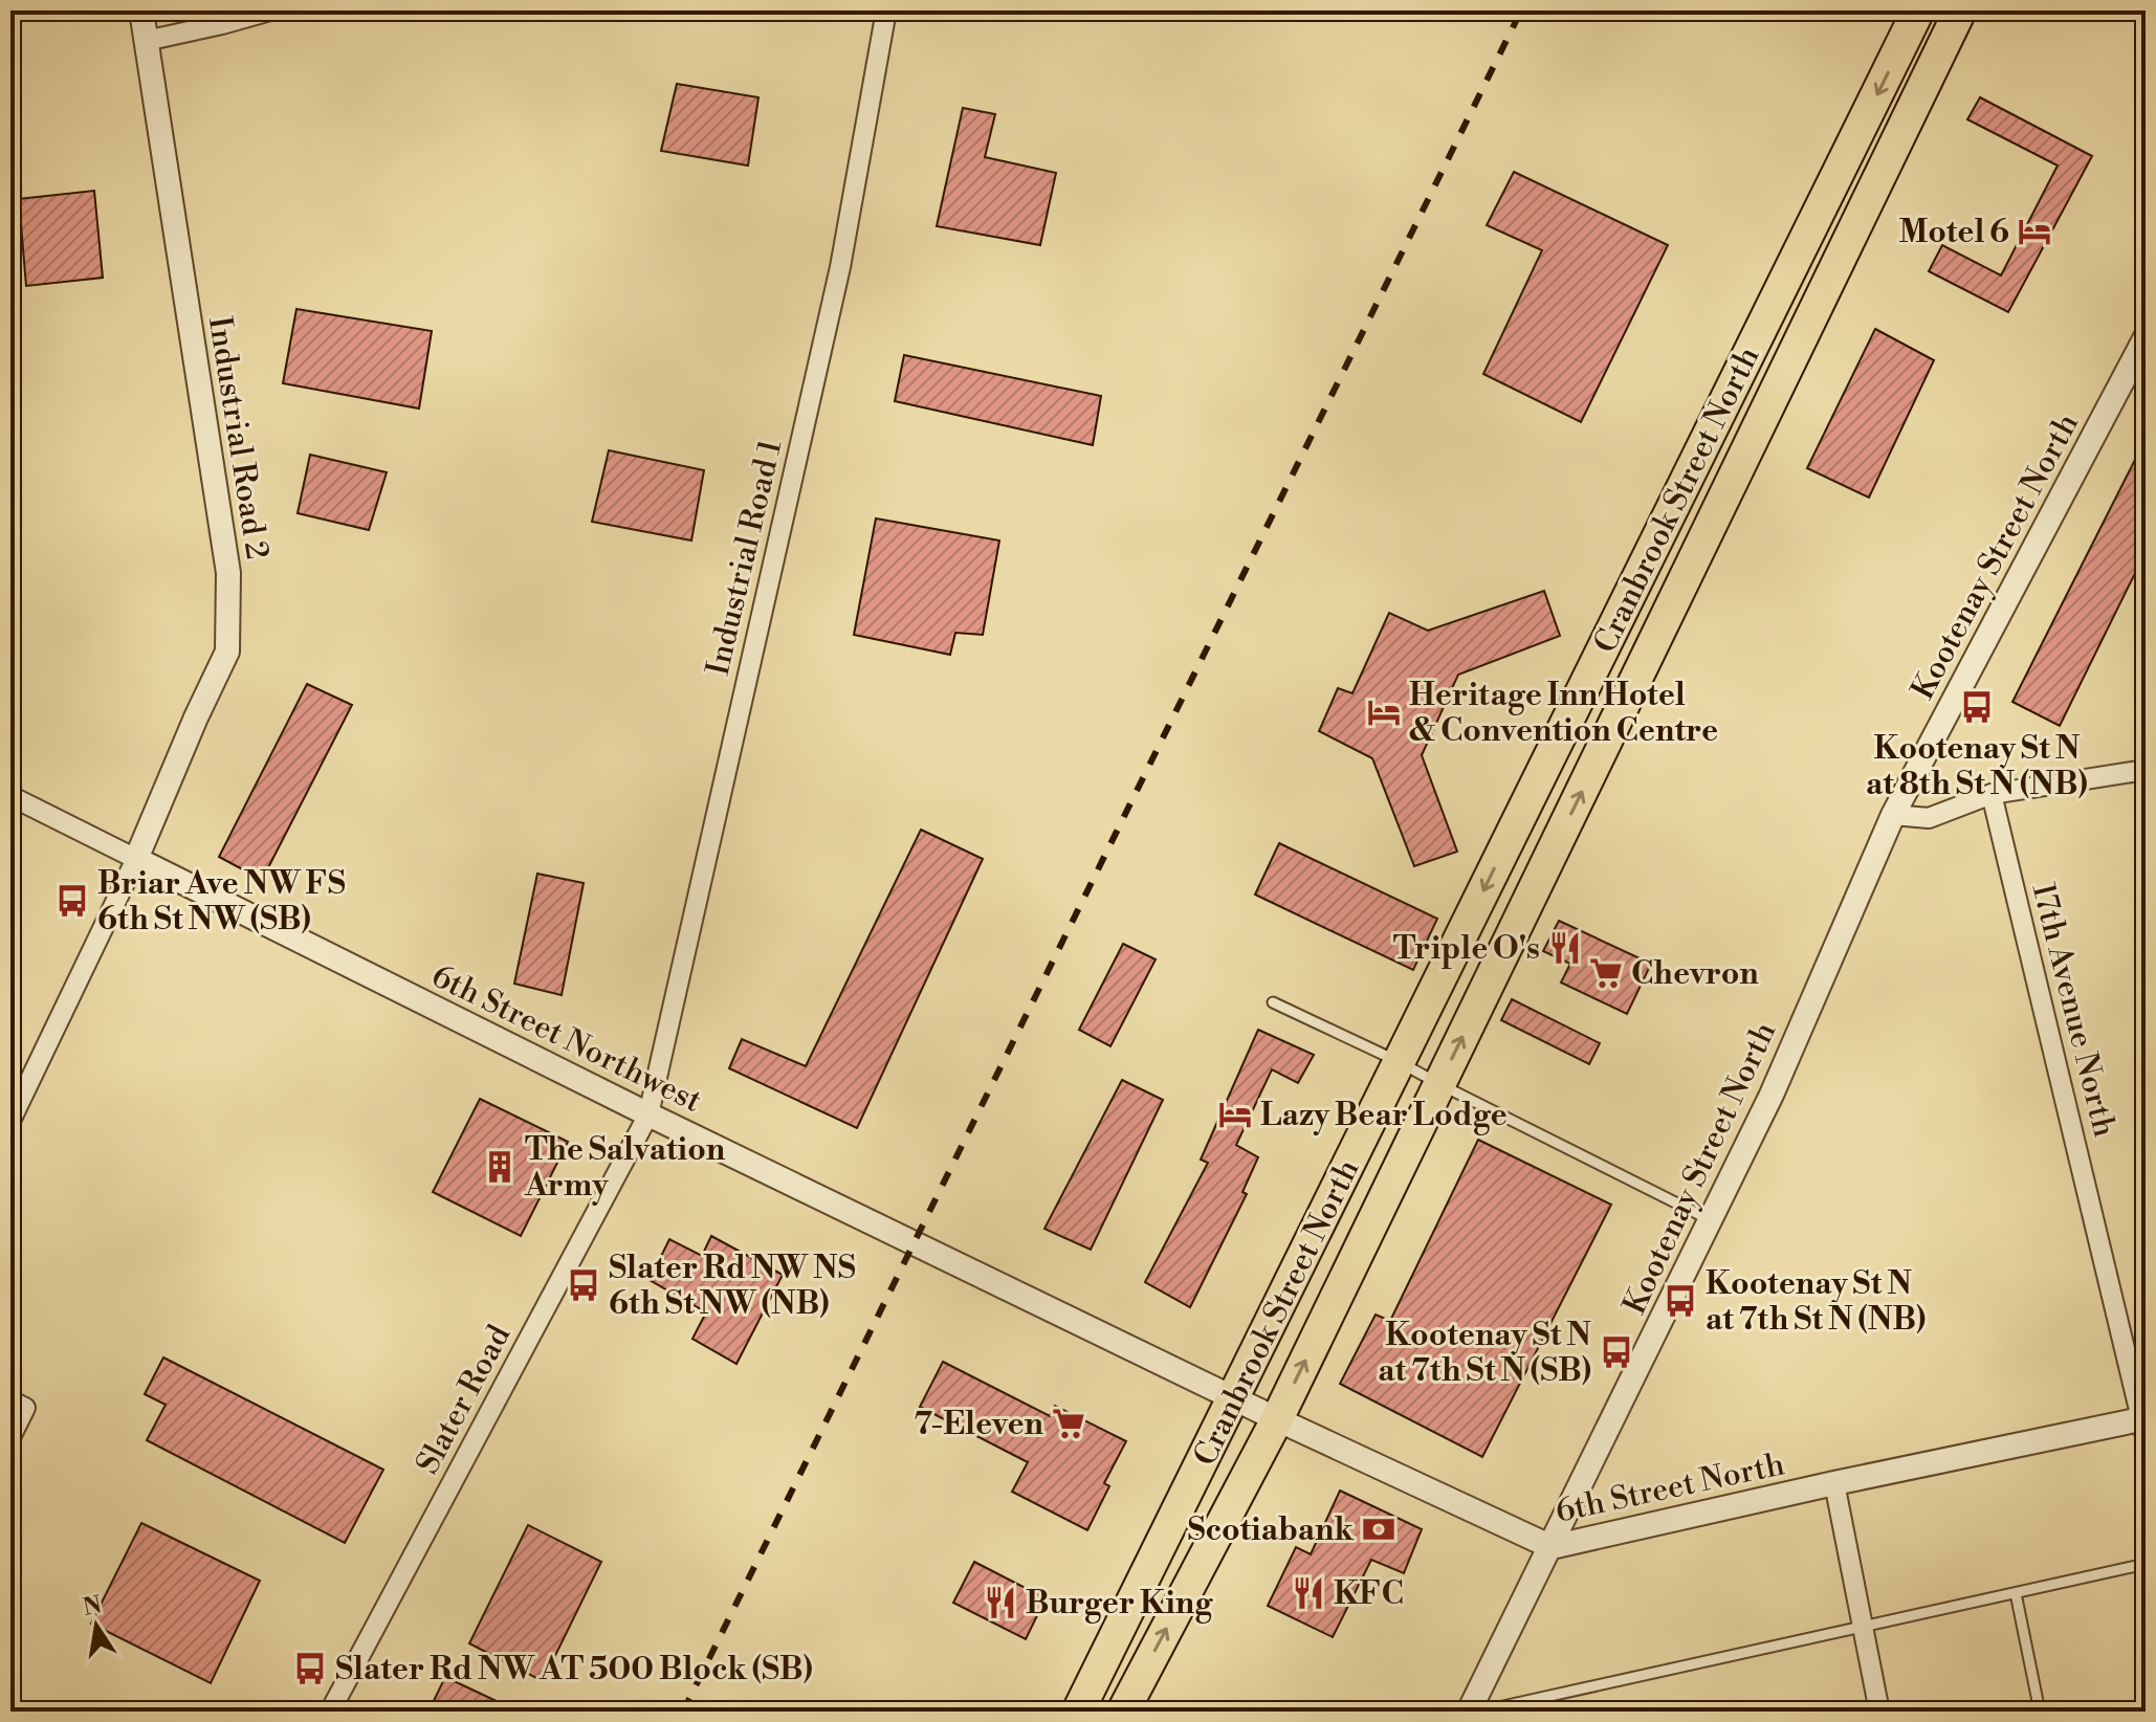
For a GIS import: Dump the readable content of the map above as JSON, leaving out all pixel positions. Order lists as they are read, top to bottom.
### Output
{
  "streets": {
    "highway": ["Cranbrook Street North"],
    "street": [
      "Industrial Road 2",
      "Kootenay Street North",
      "Industrial Road 1",
      "17th Avenue North",
      "6th Street Northwest",
      "Slater Road",
      "6th Street North"
    ]
  },
  "crossings": [
    ["Industrial Road 2", "6th Street Northwest"],
    ["Cranbrook Street North", "6th Street Northwest"],
    ["Cranbrook Street North", "6th Street North"],
    ["Kootenay Street North", "6th Street North"],
    ["Industrial Road 1", "6th Street Northwest"],
    ["Industrial Road 1", "Slater Road"],
    ["17th Avenue North", "6th Street North"],
    ["6th Street Northwest", "Slater Road"],
    ["6th Street Northwest", "6th Street North"]
  ],
  "places": {
    "hotel": ["Motel 6", "Heritage Inn Hotel & Convention Centre", "Lazy Bear Lodge"],
    "bus stop": [
      "Kootenay St N at 8th St N (NB)",
      "Briar Ave NW FS 6th St NW (SB)",
      "Slater Rd NW NS 6th St NW (NB)",
      "Kootenay St N at 7th St N (NB)",
      "Kootenay St N at 7th St N (SB)",
      "Slater Rd NW AT 500 Block (SB)"
    ],
    "restaurant": ["Triple O's", "KFC", "Burger King"],
    "supermarket": ["Chevron", "7-Eleven"],
    "building": ["The Salvation Army"],
    "bank": ["Scotiabank"]
  },
  "north": "top"
}
